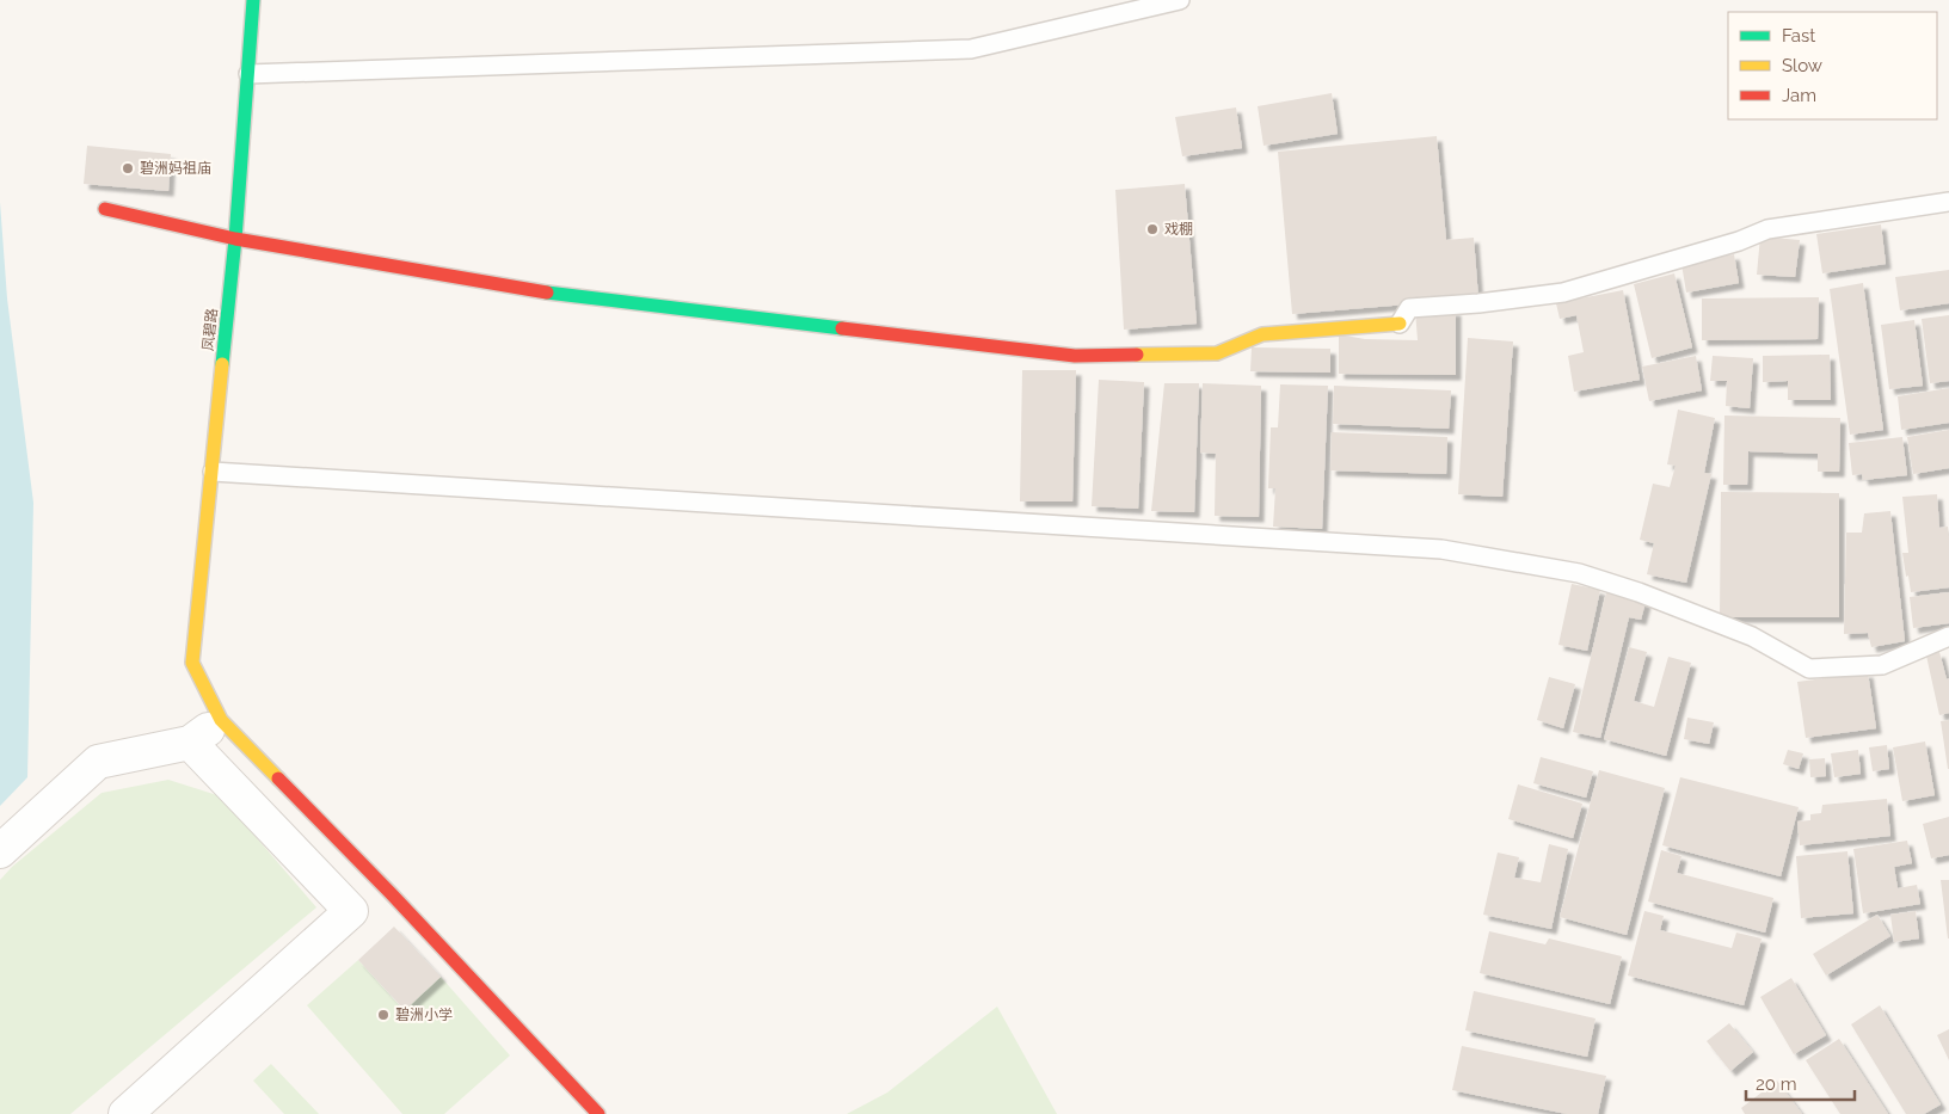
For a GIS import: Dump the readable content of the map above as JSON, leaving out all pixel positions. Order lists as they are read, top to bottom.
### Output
{
  "streets": {
    "street": ["凤碧路"]
  },
  "places": ["碧洲妈祖庙", "戏棚", "碧洲小学"],
  "legend": ["Fast", "Slow", "Jam"],
  "scale_bar": "20 m"
}
